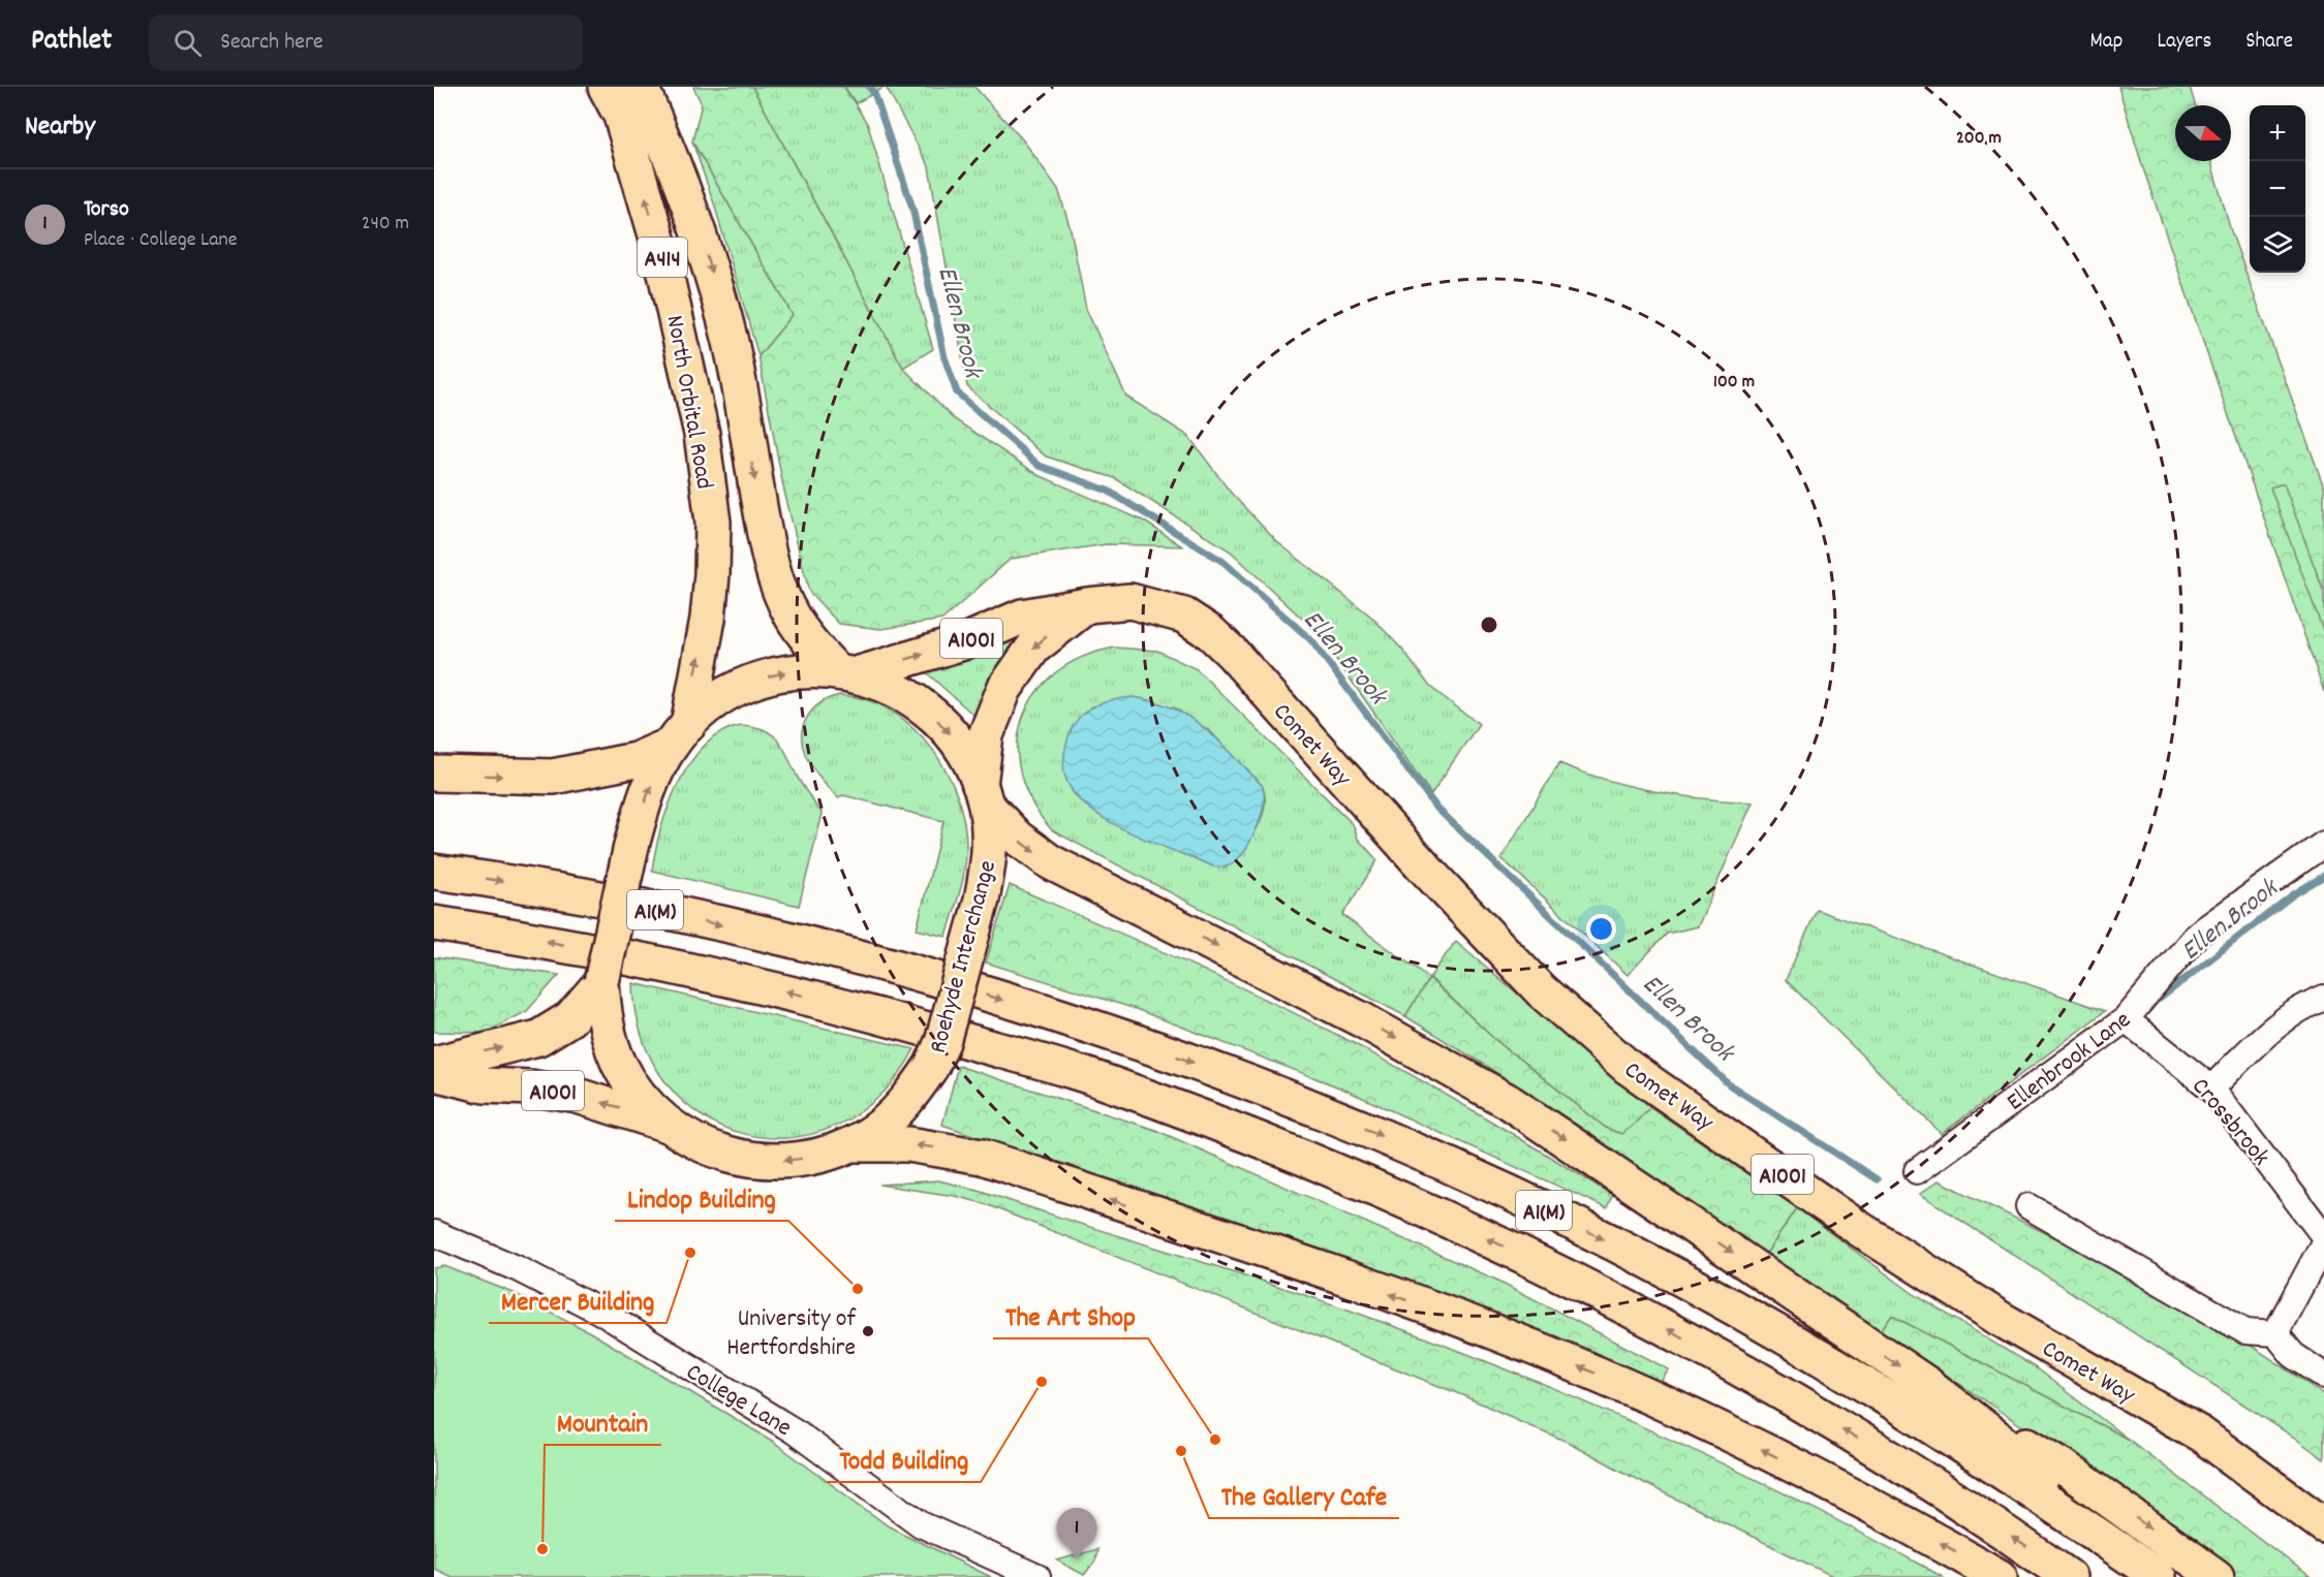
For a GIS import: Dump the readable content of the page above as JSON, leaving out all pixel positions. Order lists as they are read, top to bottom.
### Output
{
  "streets": {
    "main road": [
      "A414",
      "North Orbital Road",
      "A1001",
      "Comet Way",
      "A1(M)",
      "Roehyde Interchange"
    ],
    "street": ["Ellenbrook Lane", "Crossbrook", "College Lane"]
  },
  "crossings": [
    ["North Orbital Road", "Comet Way"],
    ["North Orbital Road", "Roehyde Interchange"],
    ["A1001", "Comet Way"],
    ["A1001", "Roehyde Interchange"],
    ["Comet Way", "Roehyde Interchange"],
    ["Ellenbrook Lane", "Crossbrook"]
  ],
  "water": ["Ellen Brook"],
  "places": [
    "Mercer Building",
    "Lindop Building",
    "University of Hertfordshire",
    "Todd Building",
    "The Art Shop",
    "The Gallery Cafe",
    "Mountain"
  ],
  "north": "right",
  "page": {
    "header": "Pathlet",
    "search": "Search here",
    "nav": ["Map", "Layers", "Share"],
    "heading": "Nearby",
    "map_buttons": ["+", "−"],
    "list": [
      {
        "mark": "1",
        "name": "Torso",
        "note": "Place · College Lane",
        "value": "240 m"
      }
    ],
    "pins": "1"
  },
  "rings": ["200 m", "100 m"]
}
